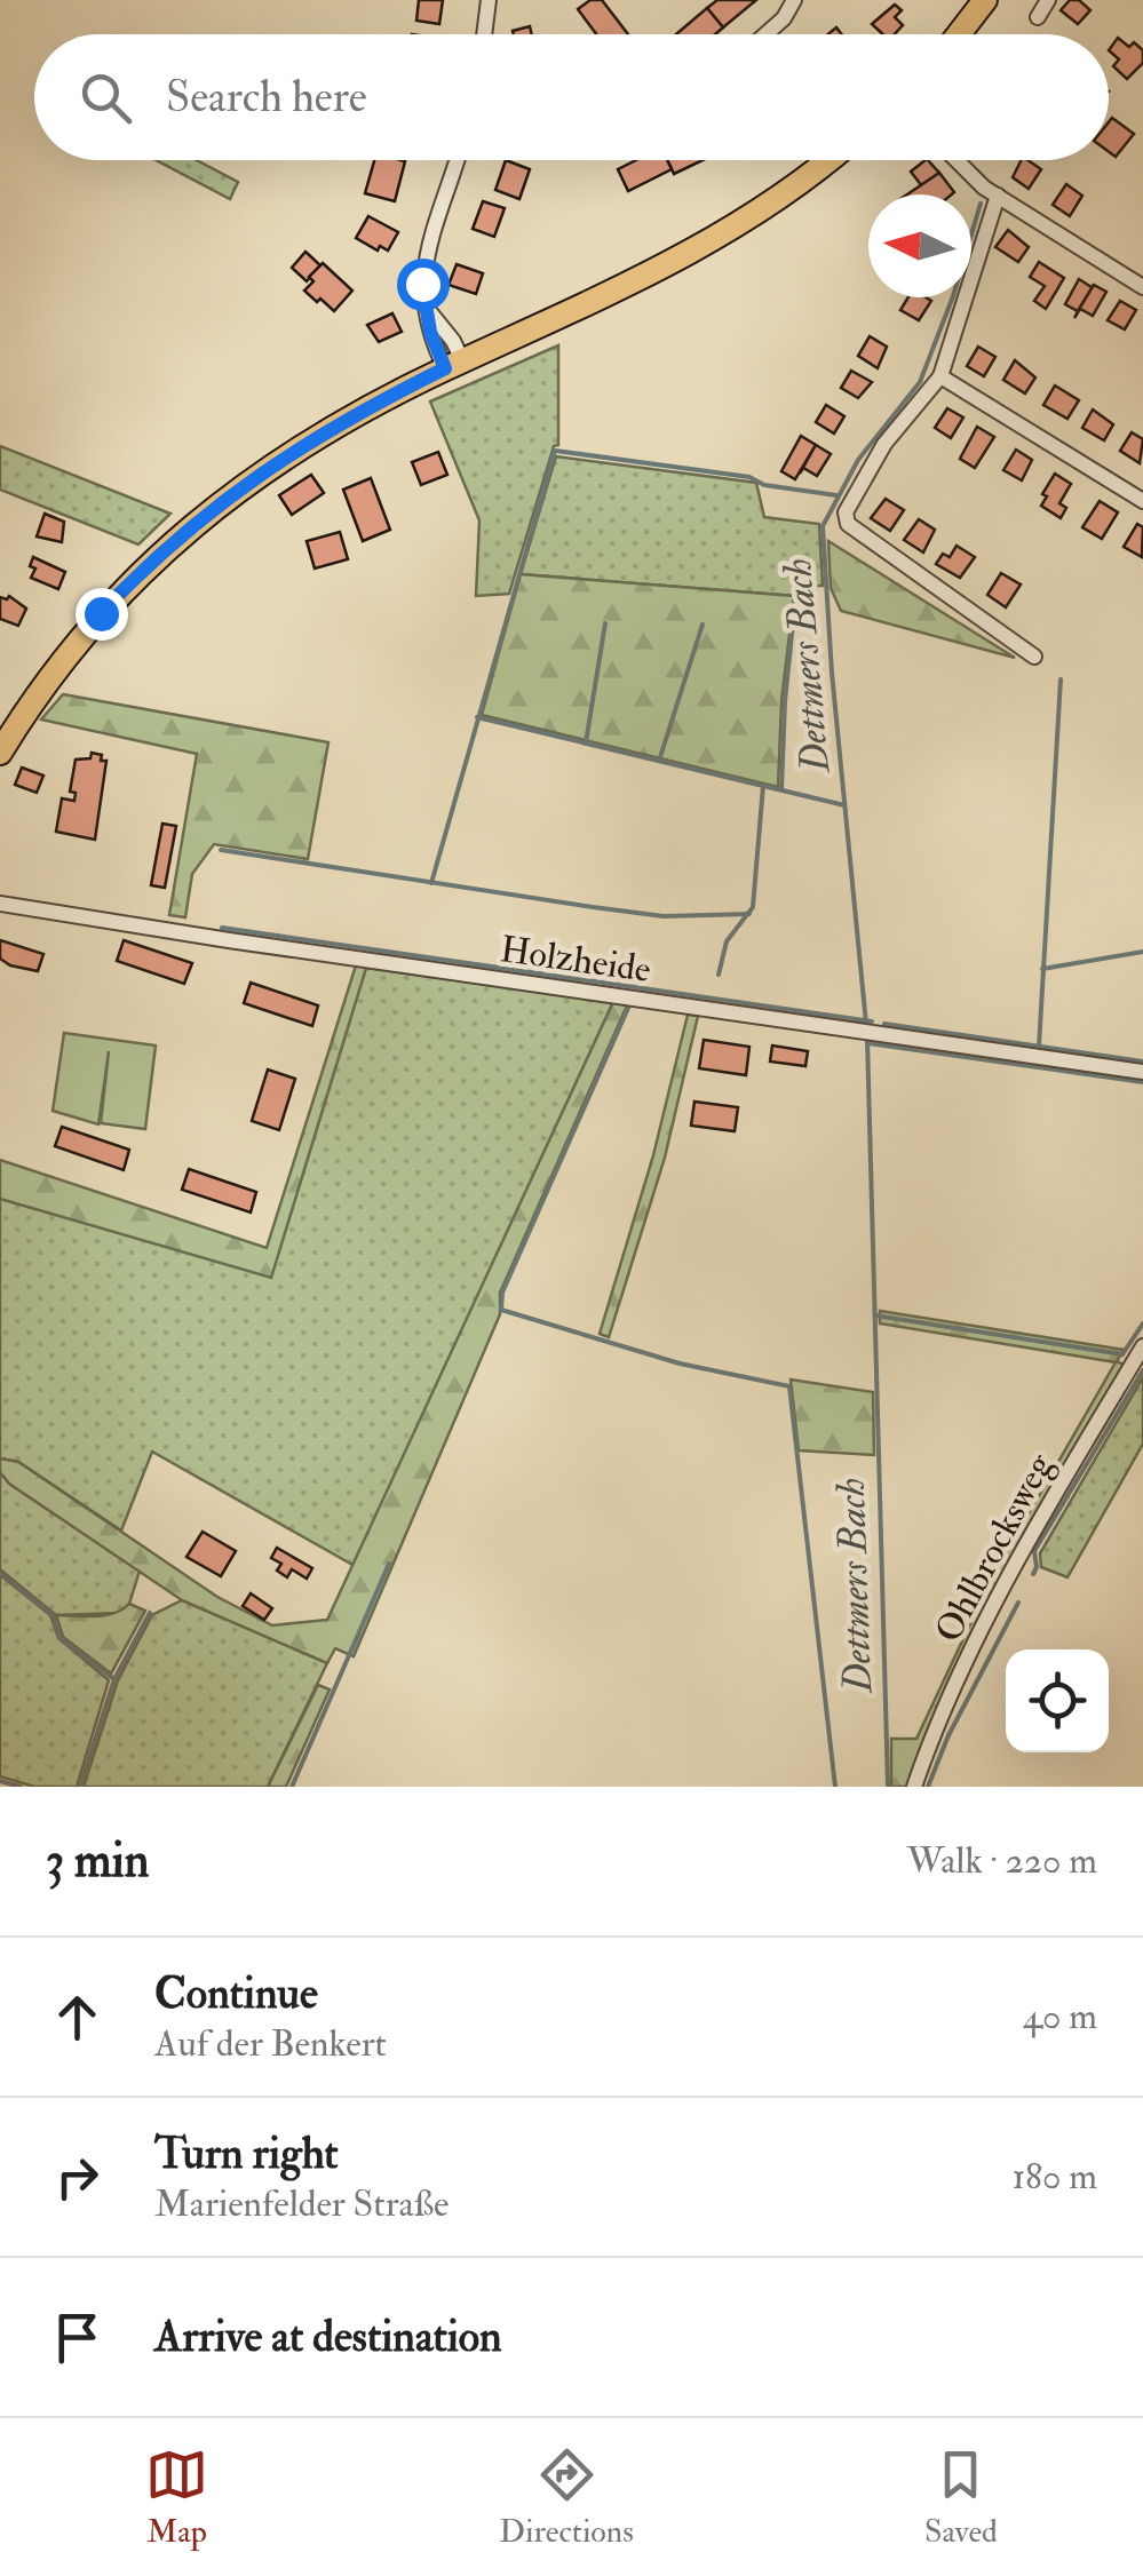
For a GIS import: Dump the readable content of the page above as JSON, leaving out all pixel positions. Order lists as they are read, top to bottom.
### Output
{
  "streets": {
    "street": ["Holzheide", "Ohlbrocksweg"]
  },
  "water": ["Dettmers Bach"],
  "north": "left",
  "page": {
    "search": "Search here",
    "heading": ["3 min", "Walk · 220 m"],
    "list": [
      ["Continue", "Auf der Benkert", "40 m"],
      ["Turn right", "Marienfelder Straße", "180 m"],
      "Arrive at destination"
    ],
    "nav": ["Map", "Directions", "Saved"]
  }
}
